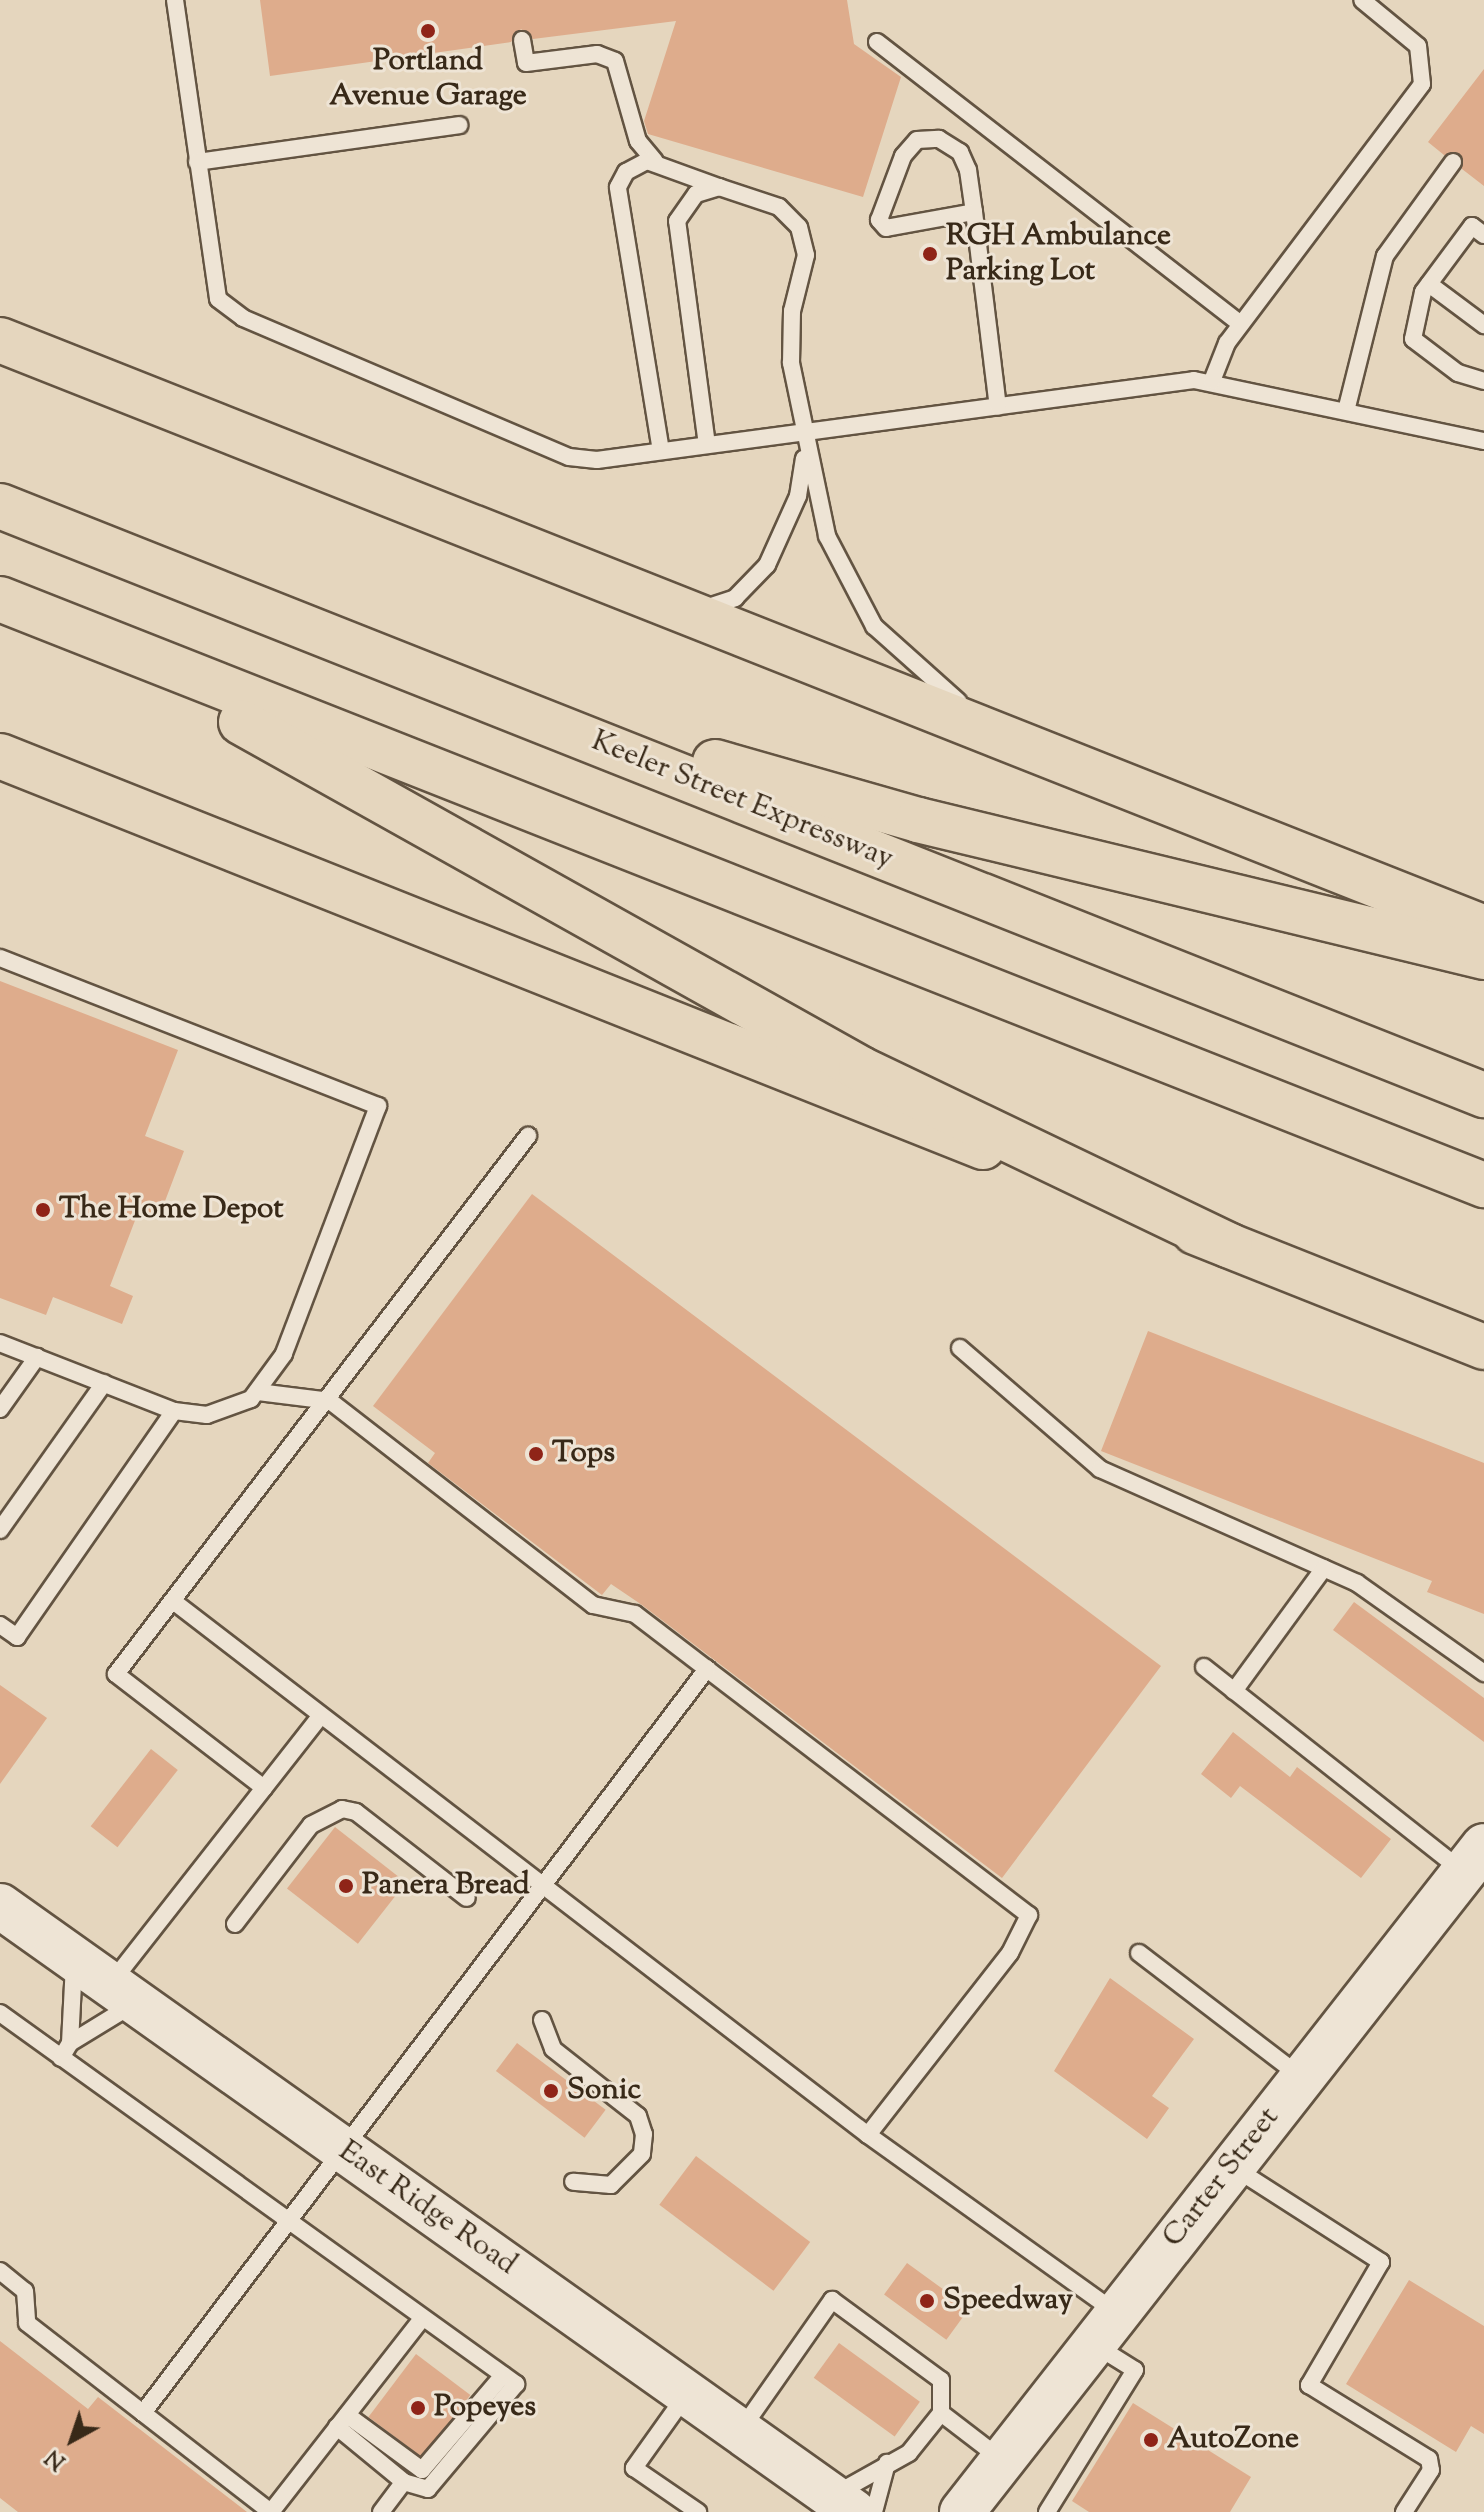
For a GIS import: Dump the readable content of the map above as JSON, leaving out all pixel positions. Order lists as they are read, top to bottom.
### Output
{
  "streets": {
    "main road": ["Keeler Street Expressway", "Carter Street", "East Ridge Road"]
  },
  "places": [
    "Portland Avenue Garage",
    "RGH Ambulance Parking Lot",
    "The Home Depot",
    "Tops",
    "Panera Bread",
    "Sonic",
    "Speedway",
    "Popeyes",
    "AutoZone"
  ],
  "north": "bottom left"
}
